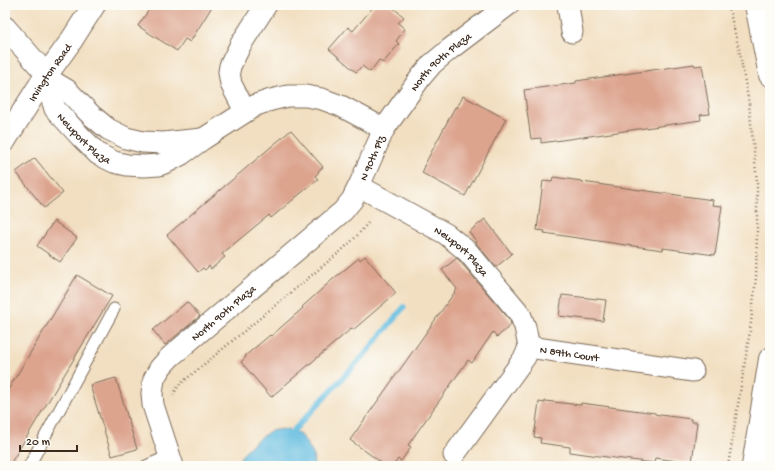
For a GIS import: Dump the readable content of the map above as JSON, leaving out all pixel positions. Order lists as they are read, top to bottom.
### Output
{
  "streets": {
    "main road": ["Irvington Road"],
    "street": [
      "North 90th Plaza",
      "Newport Plaza",
      "N 90th Plz",
      "N 89th Court"
    ]
  },
  "crossings": [
    ["North 90th Plaza", "Newport Plaza"],
    ["North 90th Plaza", "N 90th Plz"],
    ["Irvington Road", "Newport Plaza"],
    ["Newport Plaza", "N 90th Plz"],
    ["Newport Plaza", "N 89th Court"]
  ],
  "scale_bar": "20 m"
}
